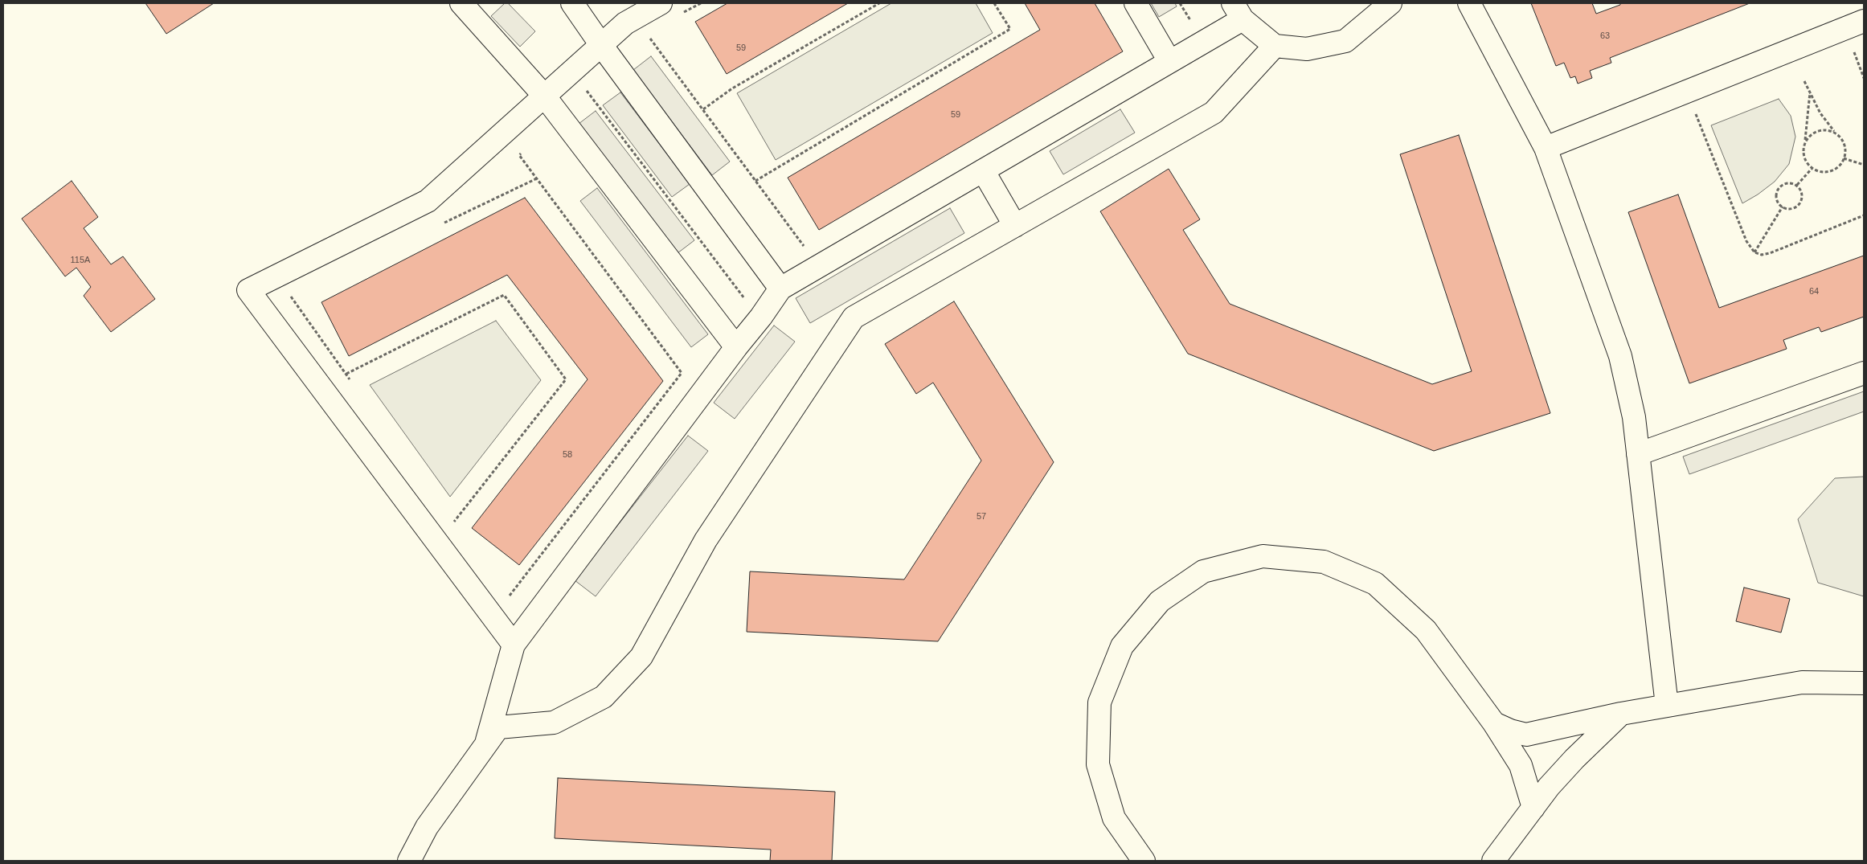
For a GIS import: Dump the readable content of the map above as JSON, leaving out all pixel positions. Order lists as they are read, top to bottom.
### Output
{
  "house_numbers": [
    "63",
    "59",
    "59",
    "115А",
    "64",
    "58",
    "57"
  ]
}
